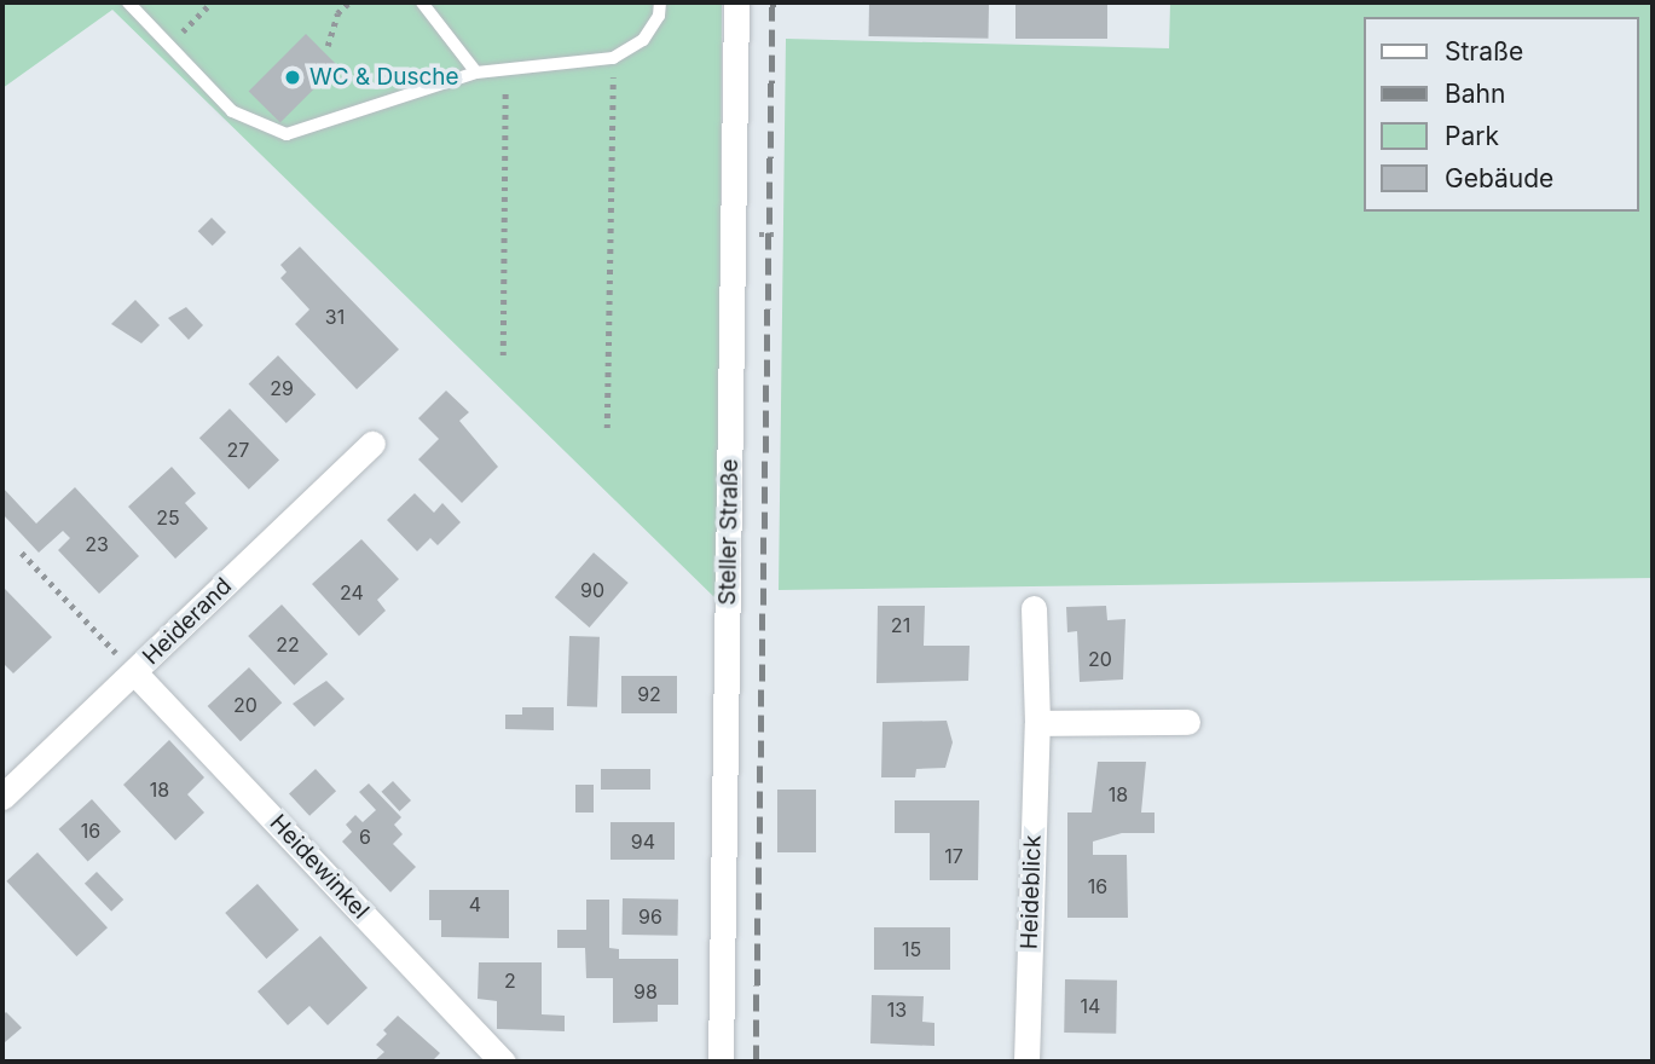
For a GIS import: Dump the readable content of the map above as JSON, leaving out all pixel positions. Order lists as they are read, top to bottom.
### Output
{
  "streets": {
    "street": [
      "Steller Straße",
      "Heiderand",
      "Heidewinkel",
      "Heideblick"
    ]
  },
  "crossings": [
    ["Heiderand", "Heidewinkel"]
  ],
  "places": ["WC & Dusche"],
  "house_numbers": [
    "31",
    "29",
    "27",
    "25",
    "23",
    "90",
    "24",
    "21",
    "22",
    "20",
    "92",
    "20",
    "18",
    "18",
    "16",
    "6",
    "94",
    "17",
    "16",
    "4",
    "96",
    "15",
    "2",
    "98",
    "14",
    "13"
  ],
  "legend": [
    "Straße",
    "Bahn",
    "Park",
    "Gebäude"
  ]
}
